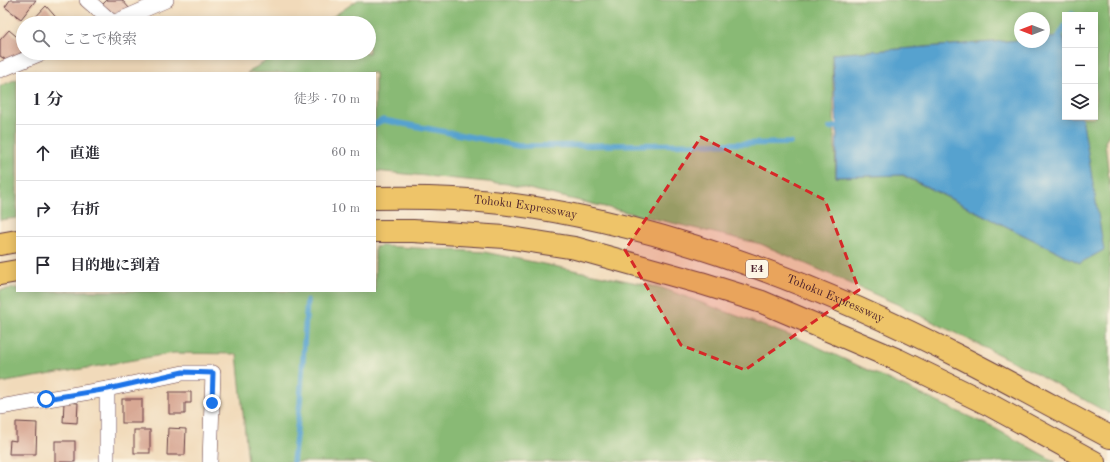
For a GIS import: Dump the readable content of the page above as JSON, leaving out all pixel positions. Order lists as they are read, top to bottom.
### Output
{
  "streets": {
    "highway": ["Tohoku Expressway", "E4"]
  },
  "north": "left",
  "page": {
    "map_buttons": ["+", "−"],
    "search": "ここで検索",
    "heading": ["1 分", "徒歩 · 70 m"],
    "list": [
      ["直進", "60 m"],
      ["右折", "10 m"],
      "目的地に到着"
    ]
  }
}
